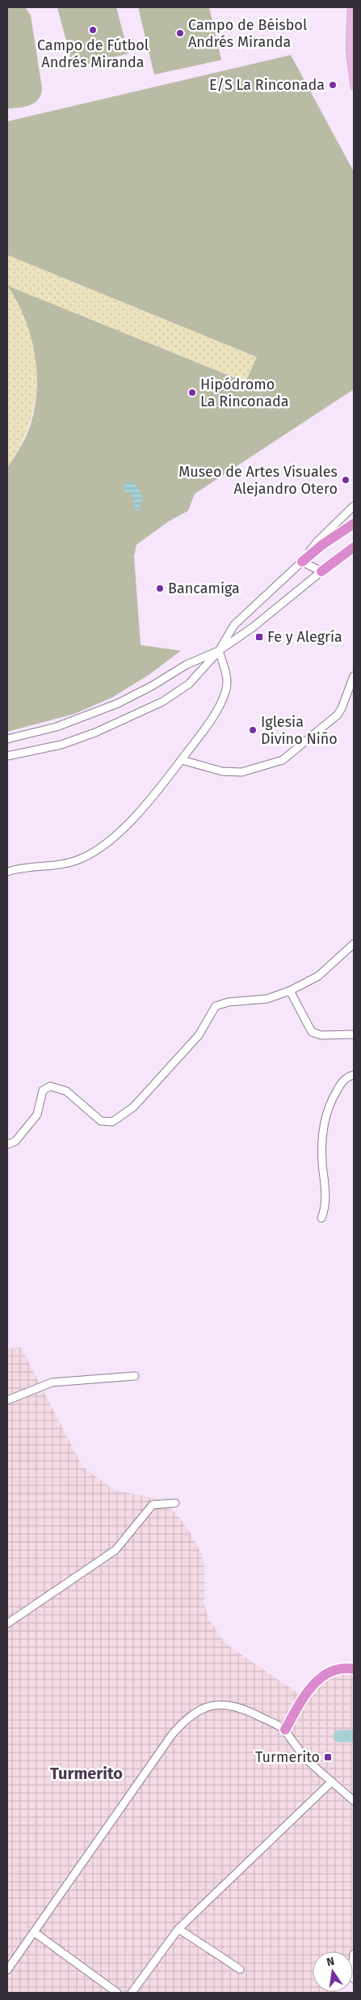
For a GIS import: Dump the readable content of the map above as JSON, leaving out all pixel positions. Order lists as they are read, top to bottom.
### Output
{
  "districts": ["Turmerito"],
  "places": {
    "other": [
      "Campo de Fútbol Andrés Miranda",
      "Campo de Béisbol Andrés Miranda",
      "E/S La Rinconada",
      "Hipódromo La Rinconada",
      "Museo de Artes Visuales Alejandro Otero",
      "Bancamiga",
      "Iglesia Divino Niño"
    ],
    "transit": ["Fe y Alegría", "Turmerito"]
  },
  "north": "top"
}
